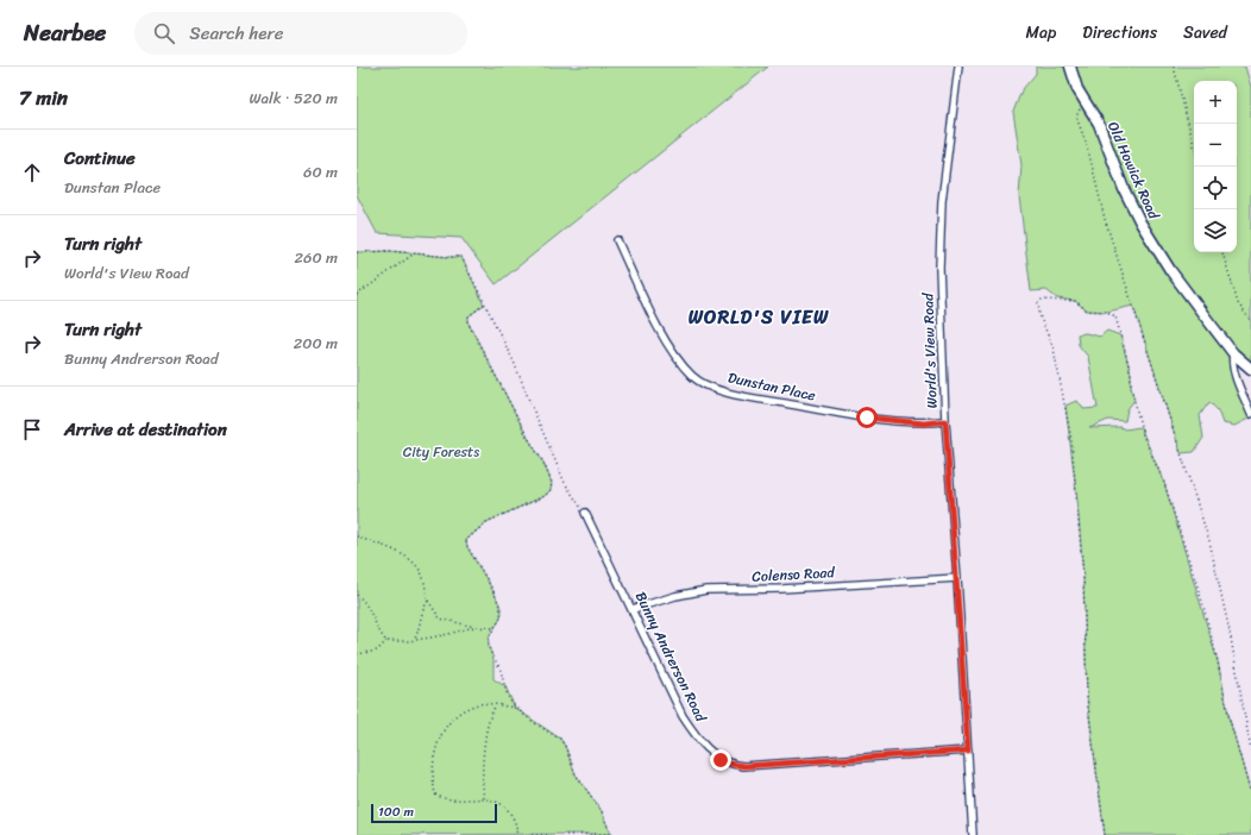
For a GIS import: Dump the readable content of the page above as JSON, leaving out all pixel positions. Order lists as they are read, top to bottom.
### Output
{
  "streets": {
    "main road": ["Old Howick Road"],
    "street": [
      "World's View Road",
      "Dunstan Place",
      "Colenso Road",
      "Bunny Andrerson Road"
    ]
  },
  "crossings": [
    ["World's View Road", "Dunstan Place"],
    ["World's View Road", "Colenso Road"],
    ["World's View Road", "Bunny Andrerson Road"],
    ["Colenso Road", "Bunny Andrerson Road"]
  ],
  "districts": ["WORLD'S VIEW"],
  "parks": ["City Forests"],
  "scale_bar": "100 m",
  "page": {
    "header": "Nearbee",
    "search": "Search here",
    "nav": ["Map", "Directions", "Saved"],
    "heading": ["7 min", "Walk · 520 m"],
    "map_buttons": ["+", "−"],
    "list": [
      ["Continue", "Dunstan Place", "60 m"],
      ["Turn right", "World's View Road", "260 m"],
      ["Turn right", "Bunny Andrerson Road", "200 m"],
      "Arrive at destination"
    ],
    "scale": "100 m"
  }
}
